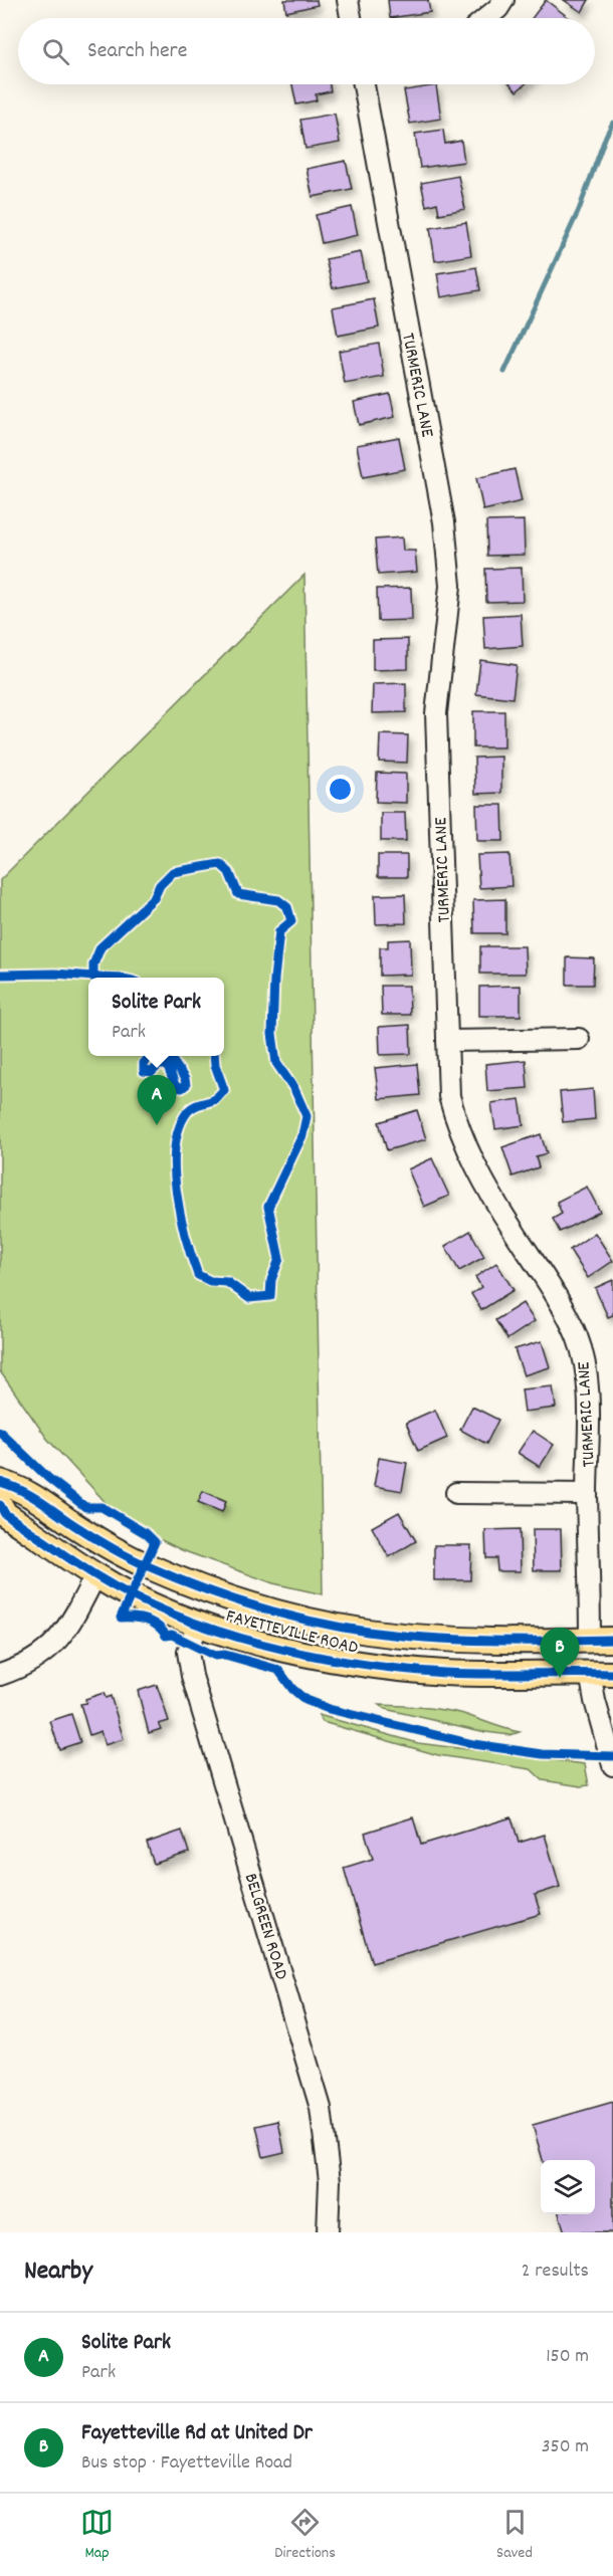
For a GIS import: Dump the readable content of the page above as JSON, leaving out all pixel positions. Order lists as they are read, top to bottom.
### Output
{
  "streets": {
    "main road": ["FAYETTEVILLE ROAD"],
    "street": ["TURMERIC LANE", "BELGREEN ROAD"]
  },
  "crossings": [
    ["TURMERIC LANE", "FAYETTEVILLE ROAD"],
    ["FAYETTEVILLE ROAD", "BELGREEN ROAD"]
  ],
  "page": {
    "search": "Search here",
    "popup": ["Solite Park", "Park"],
    "pins": ["A", "B"],
    "heading": ["Nearby", "2 results"],
    "list": [
      {
        "mark": "A",
        "name": "Solite Park",
        "note": "Park",
        "value": "150 m"
      },
      {
        "mark": "B",
        "name": "Fayetteville Rd at United Dr",
        "note": "Bus stop · Fayetteville Road",
        "value": "350 m"
      }
    ],
    "nav": ["Map", "Directions", "Saved"]
  }
}
